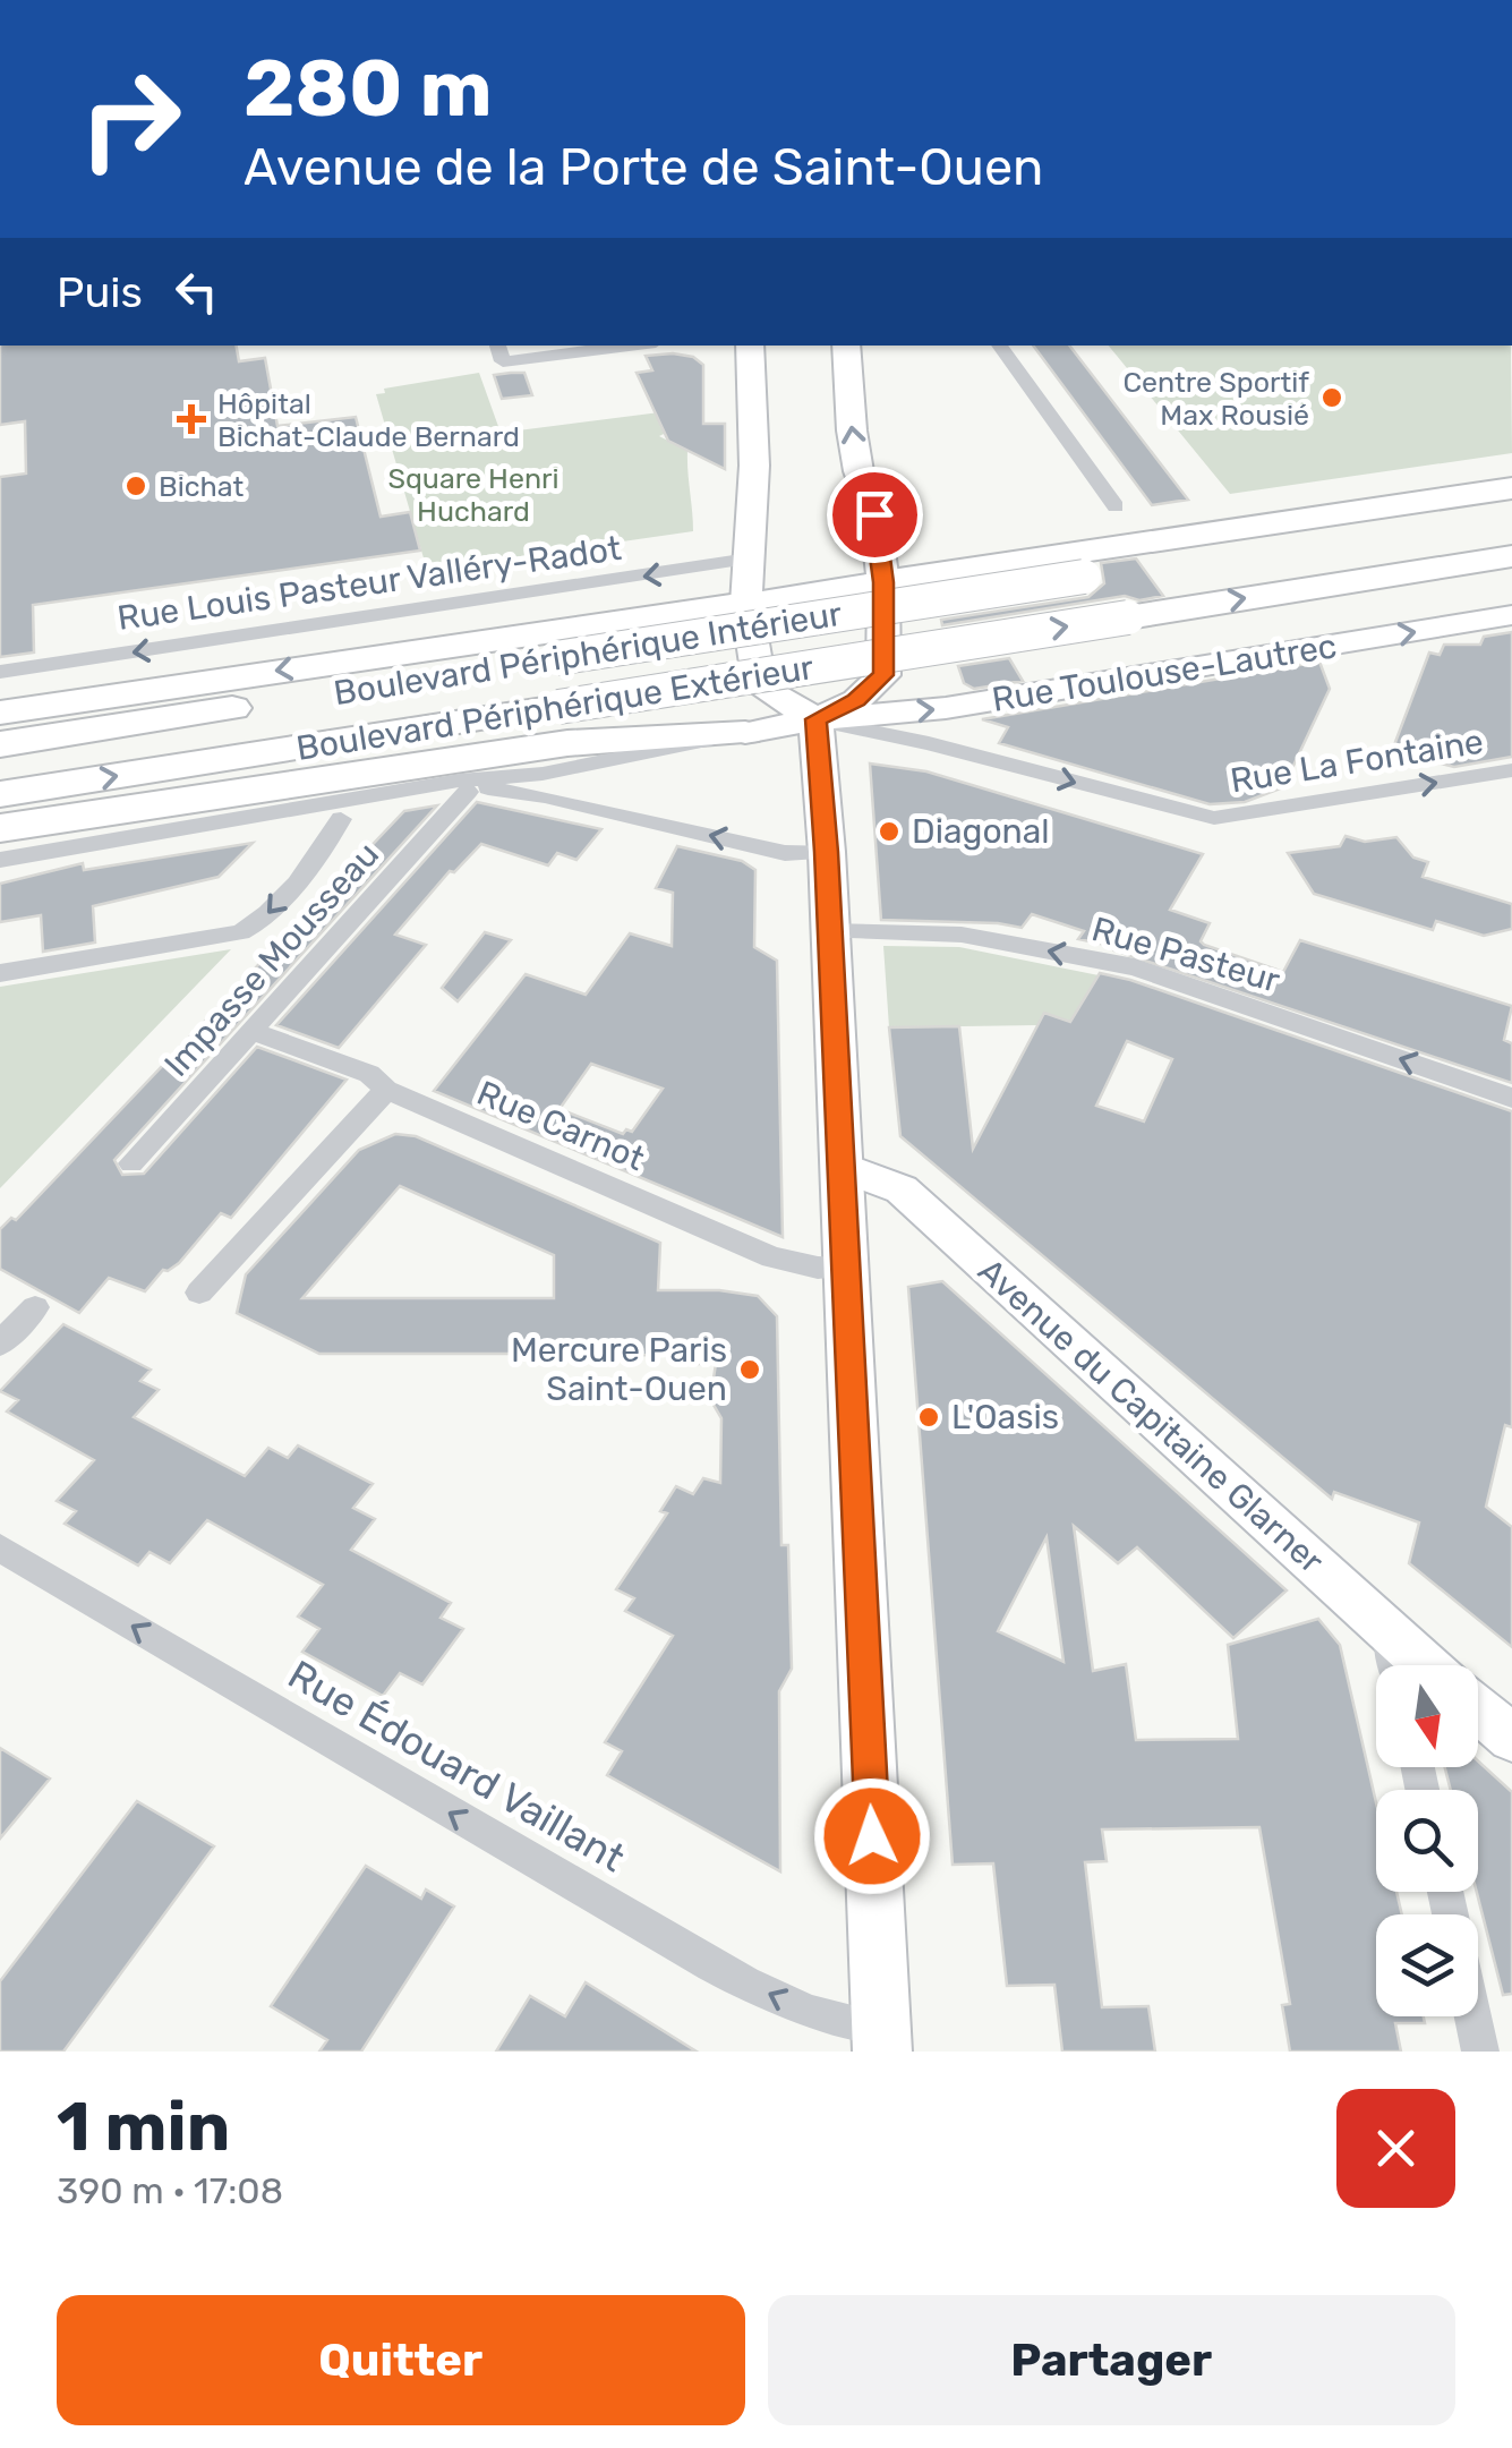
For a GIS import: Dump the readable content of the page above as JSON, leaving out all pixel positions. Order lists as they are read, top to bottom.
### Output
{
  "streets": {
    "highway": ["Boulevard Périphérique Intérieur", "Boulevard Périphérique Extérieur"],
    "main road": ["Rue Toulouse-Lautrec"],
    "street": [
      "Rue Louis Pasteur Valléry-Radot",
      "Rue La Fontaine",
      "Rue Pasteur",
      "Impasse Mousseau",
      "Rue Carnot",
      "Avenue du Capitaine Glarner",
      "Rue Édouard Vaillant"
    ]
  },
  "crossings": [
    ["Rue Toulouse-Lautrec", "Rue La Fontaine"],
    ["Impasse Mousseau", "Rue Carnot"]
  ],
  "one_way": [
    "Rue Toulouse-Lautrec",
    "Rue La Fontaine",
    "Rue Pasteur",
    "Rue Édouard Vaillant"
  ],
  "parks": ["Square Henri Huchard"],
  "places": {
    "other": [
      "Centre Sportif Max Rousié",
      "Bichat",
      "Diagonal",
      "Mercure Paris Saint-Ouen",
      "L'Oasis"
    ],
    "health": ["Hôpital Bichat-Claude Bernard"]
  },
  "north": "bottom",
  "page": {
    "turn": ["280 m", "Avenue de la Porte de Saint-Ouen"],
    "then": "Puis",
    "heading": ["1 min", "390 m · 17:08"],
    "buttons": ["Quitter", "Partager"]
  }
}
